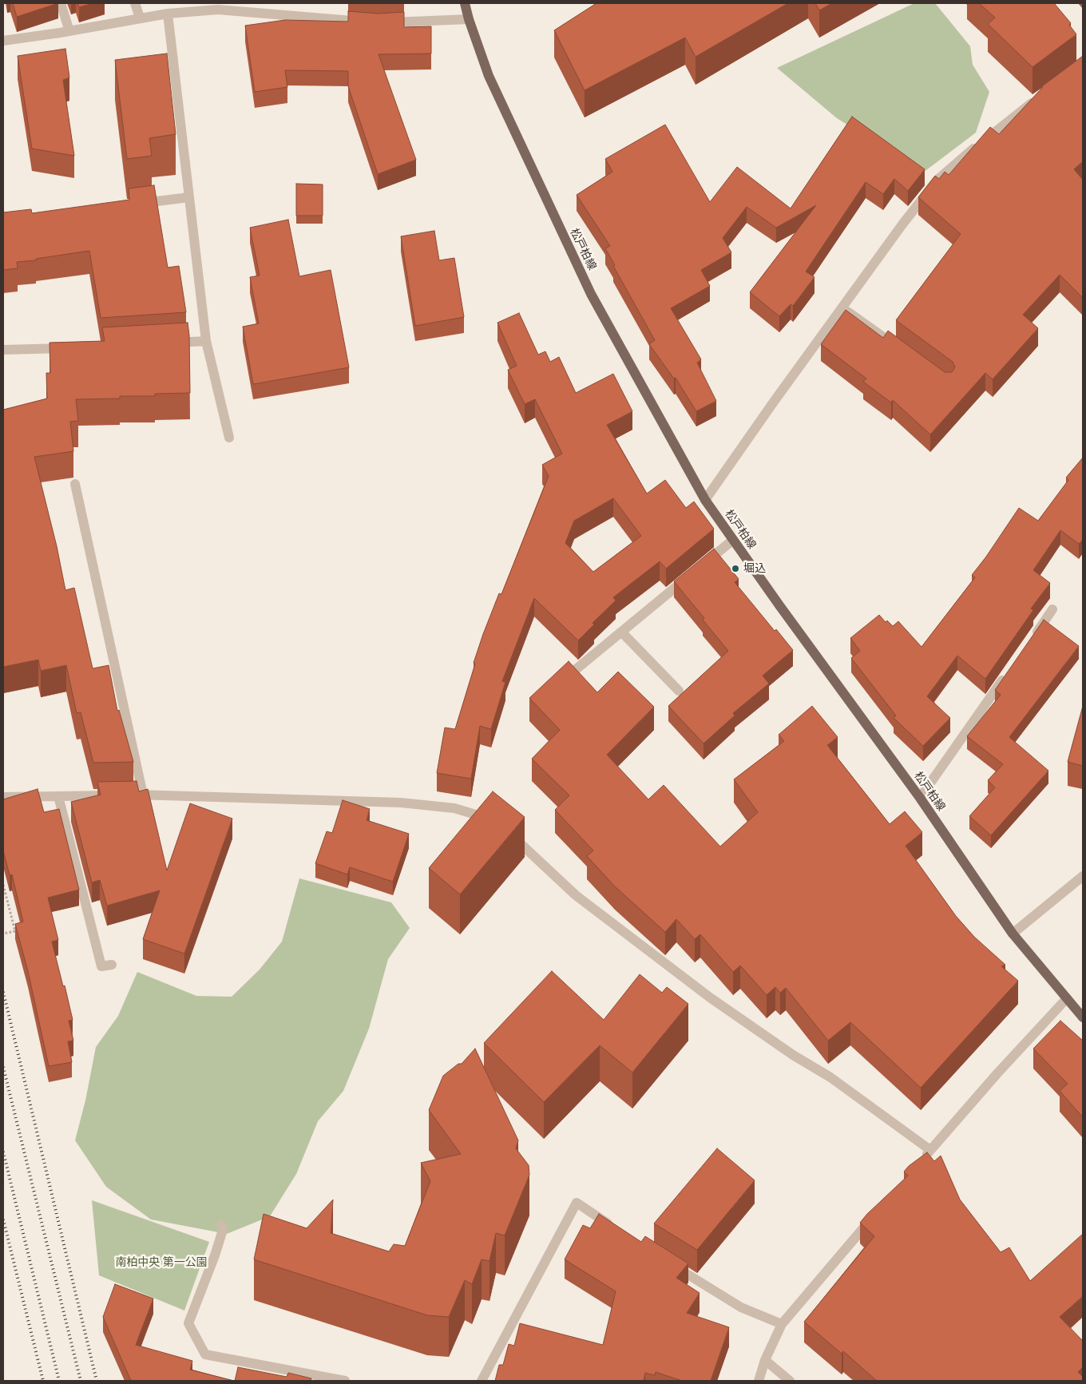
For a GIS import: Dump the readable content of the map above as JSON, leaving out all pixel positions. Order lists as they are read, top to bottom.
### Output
{
  "streets": {
    "main road": ["松戸柏線"]
  },
  "parks": ["南柏中央 第一公園"],
  "places": ["堀込"]
}
